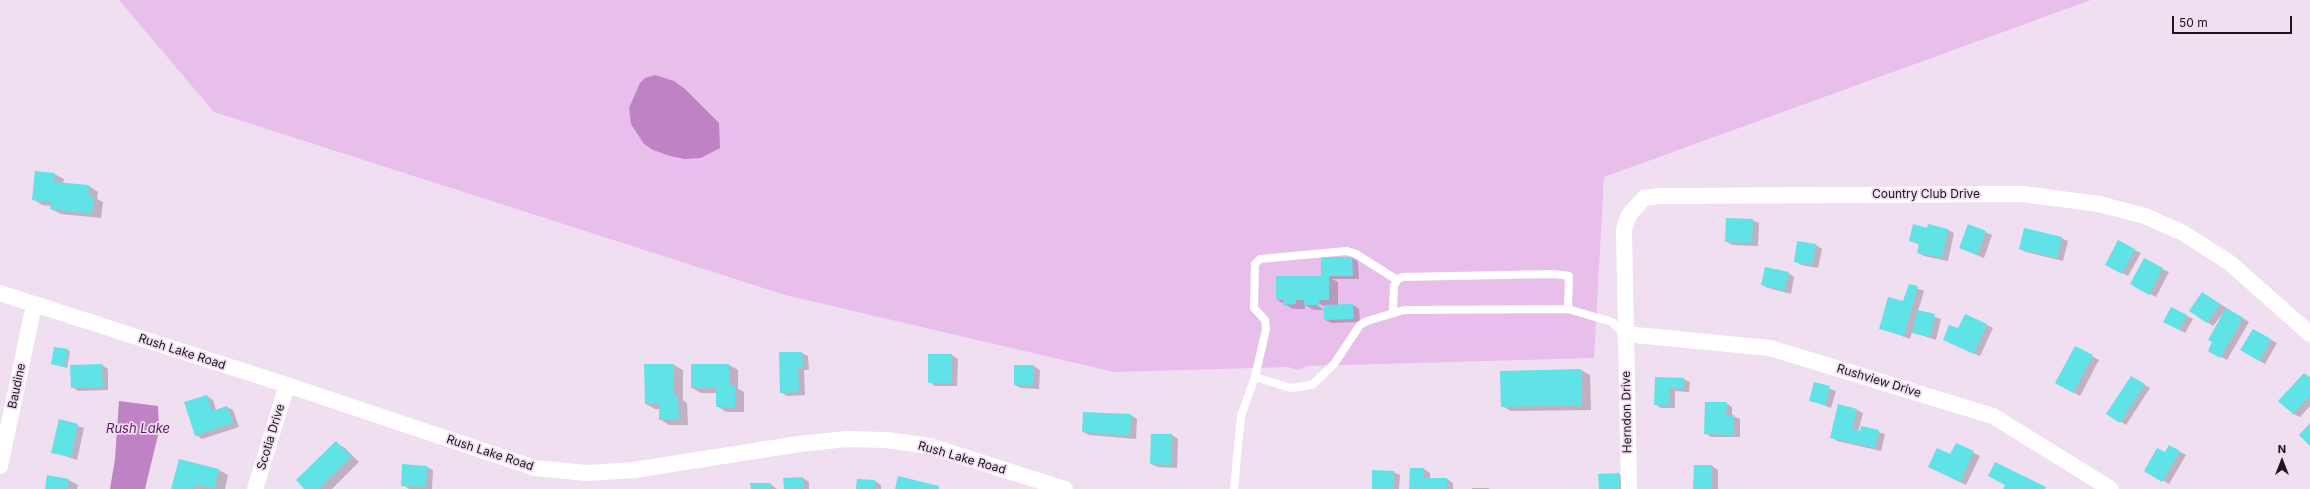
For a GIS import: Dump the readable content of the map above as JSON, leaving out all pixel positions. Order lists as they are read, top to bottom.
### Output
{
  "streets": {
    "street": [
      "Country Club Drive",
      "Rush Lake Road",
      "Rushview Drive",
      "Baudine",
      "Herndon Drive",
      "Scotia Drive"
    ]
  },
  "crossings": [
    ["Country Club Drive", "Rushview Drive"],
    ["Country Club Drive", "Herndon Drive"],
    ["Rush Lake Road", "Baudine"],
    ["Rush Lake Road", "Scotia Drive"],
    ["Rushview Drive", "Herndon Drive"]
  ],
  "water": ["Rush Lake"],
  "scale_bar": "50 m",
  "north": "top"
}
